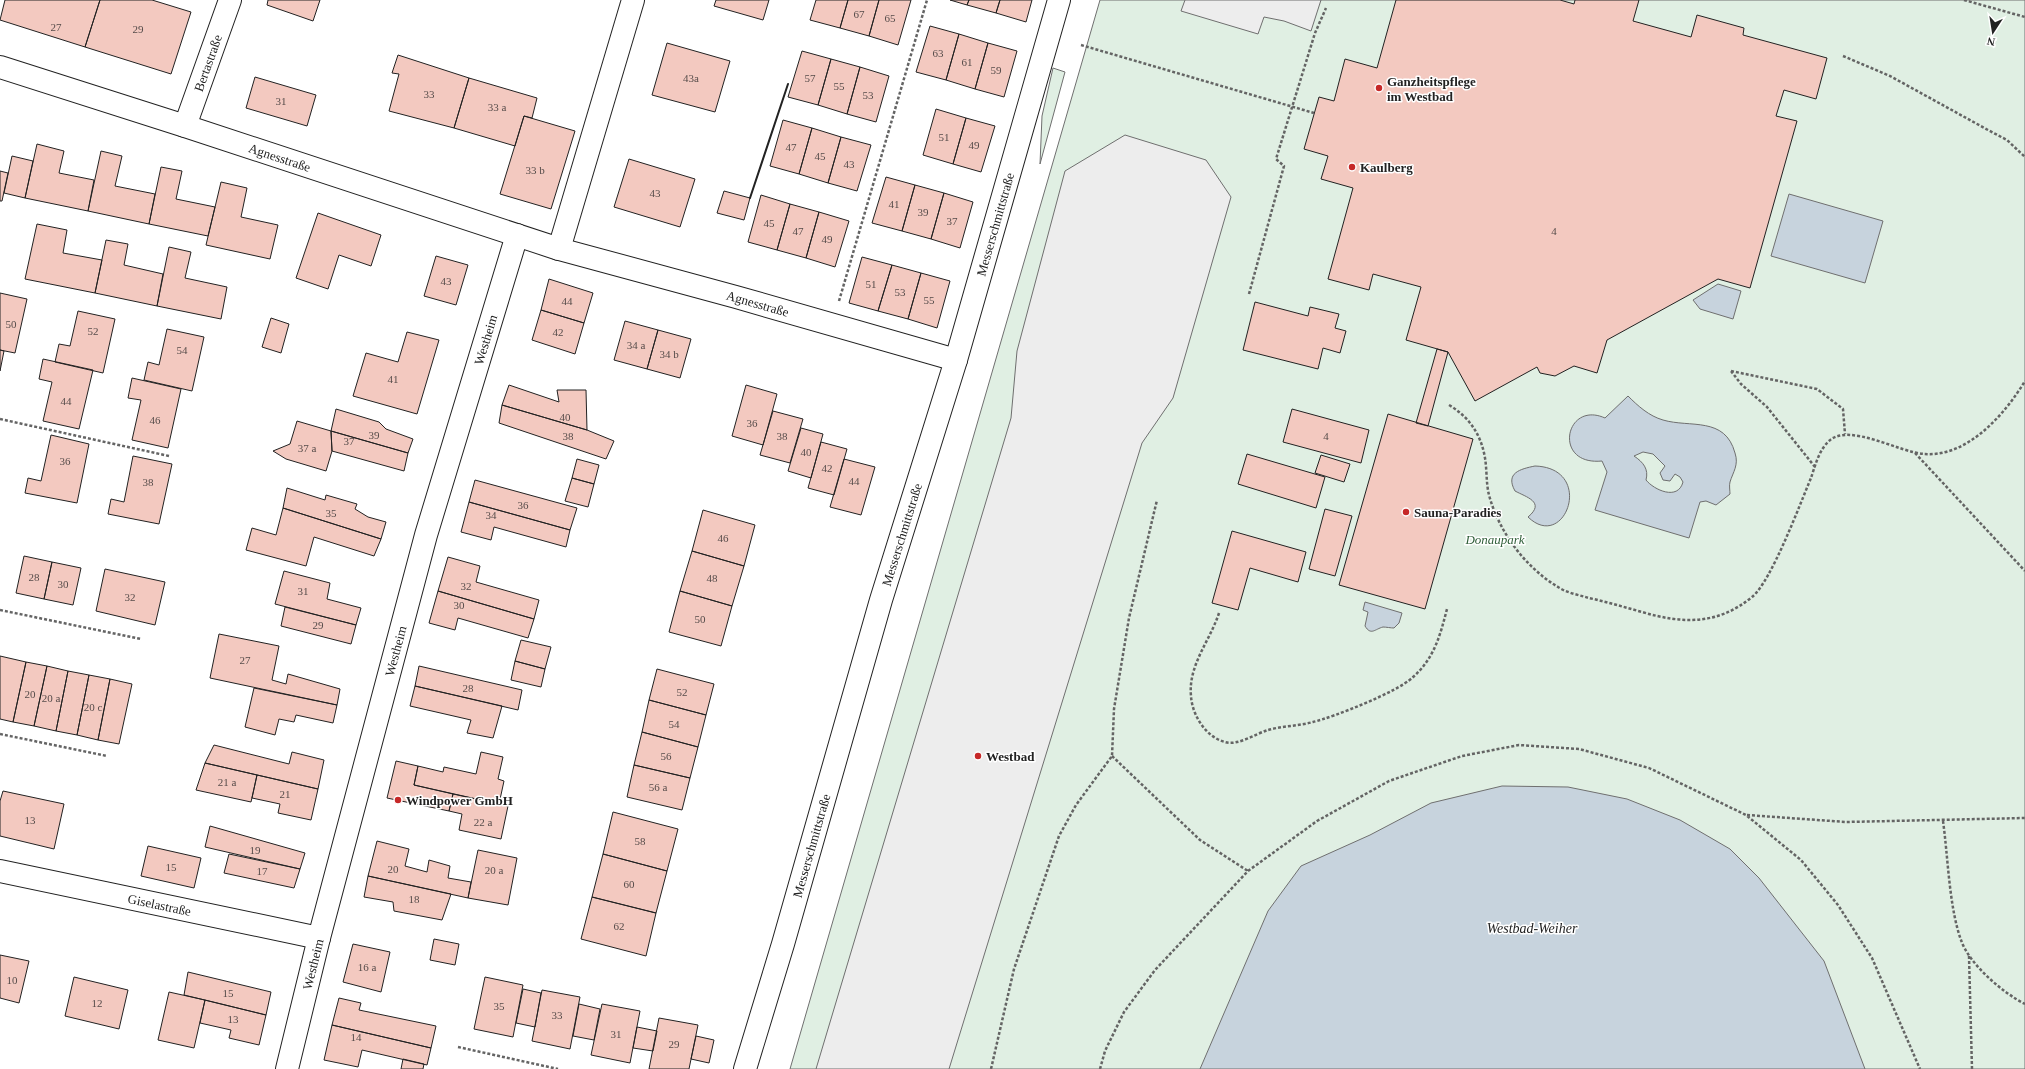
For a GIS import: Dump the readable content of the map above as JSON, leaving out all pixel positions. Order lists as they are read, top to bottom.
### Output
{
  "streets": {
    "street": [
      "Bertastraße",
      "Agnesstraße",
      "Messerschmittstraße",
      "Westheim",
      "Giselastraße"
    ]
  },
  "crossings": [
    ["Bertastraße", "Agnesstraße"],
    ["Agnesstraße", "Messerschmittstraße"],
    ["Agnesstraße", "Westheim"],
    ["Westheim", "Giselastraße"]
  ],
  "water": ["Westbad-Weiher"],
  "parks": ["Donaupark"],
  "places": [
    "Ganzheitspflege im Westbad",
    "Kaulberg",
    "Sauna-Paradies",
    "Westbad",
    "Windpower GmbH"
  ],
  "house_numbers": [
    "67",
    "65",
    "27",
    "29",
    "63",
    "61",
    "59",
    "43a",
    "57",
    "55",
    "33",
    "53",
    "31",
    "33 a",
    "51",
    "49",
    "47",
    "45",
    "43",
    "33 b",
    "43",
    "41",
    "39",
    "37",
    "45",
    "47",
    "4",
    "49",
    "43",
    "51",
    "53",
    "55",
    "44",
    "50",
    "52",
    "42",
    "34 a",
    "54",
    "34 b",
    "41",
    "44",
    "40",
    "46",
    "36",
    "39",
    "38",
    "38",
    "4",
    "37",
    "37 a",
    "40",
    "36",
    "42",
    "44",
    "38",
    "36",
    "35",
    "34",
    "46",
    "28",
    "48",
    "30",
    "32",
    "31",
    "32",
    "30",
    "50",
    "29",
    "27",
    "28",
    "52",
    "20",
    "20 a",
    "20 c",
    "54",
    "56",
    "21 a",
    "56 a",
    "21",
    "13",
    "22 a",
    "58",
    "19",
    "15",
    "20",
    "20 a",
    "17",
    "60",
    "18",
    "62",
    "16 a",
    "10",
    "15",
    "12",
    "35",
    "33",
    "13",
    "31",
    "14",
    "29"
  ],
  "north": "bottom"
}
